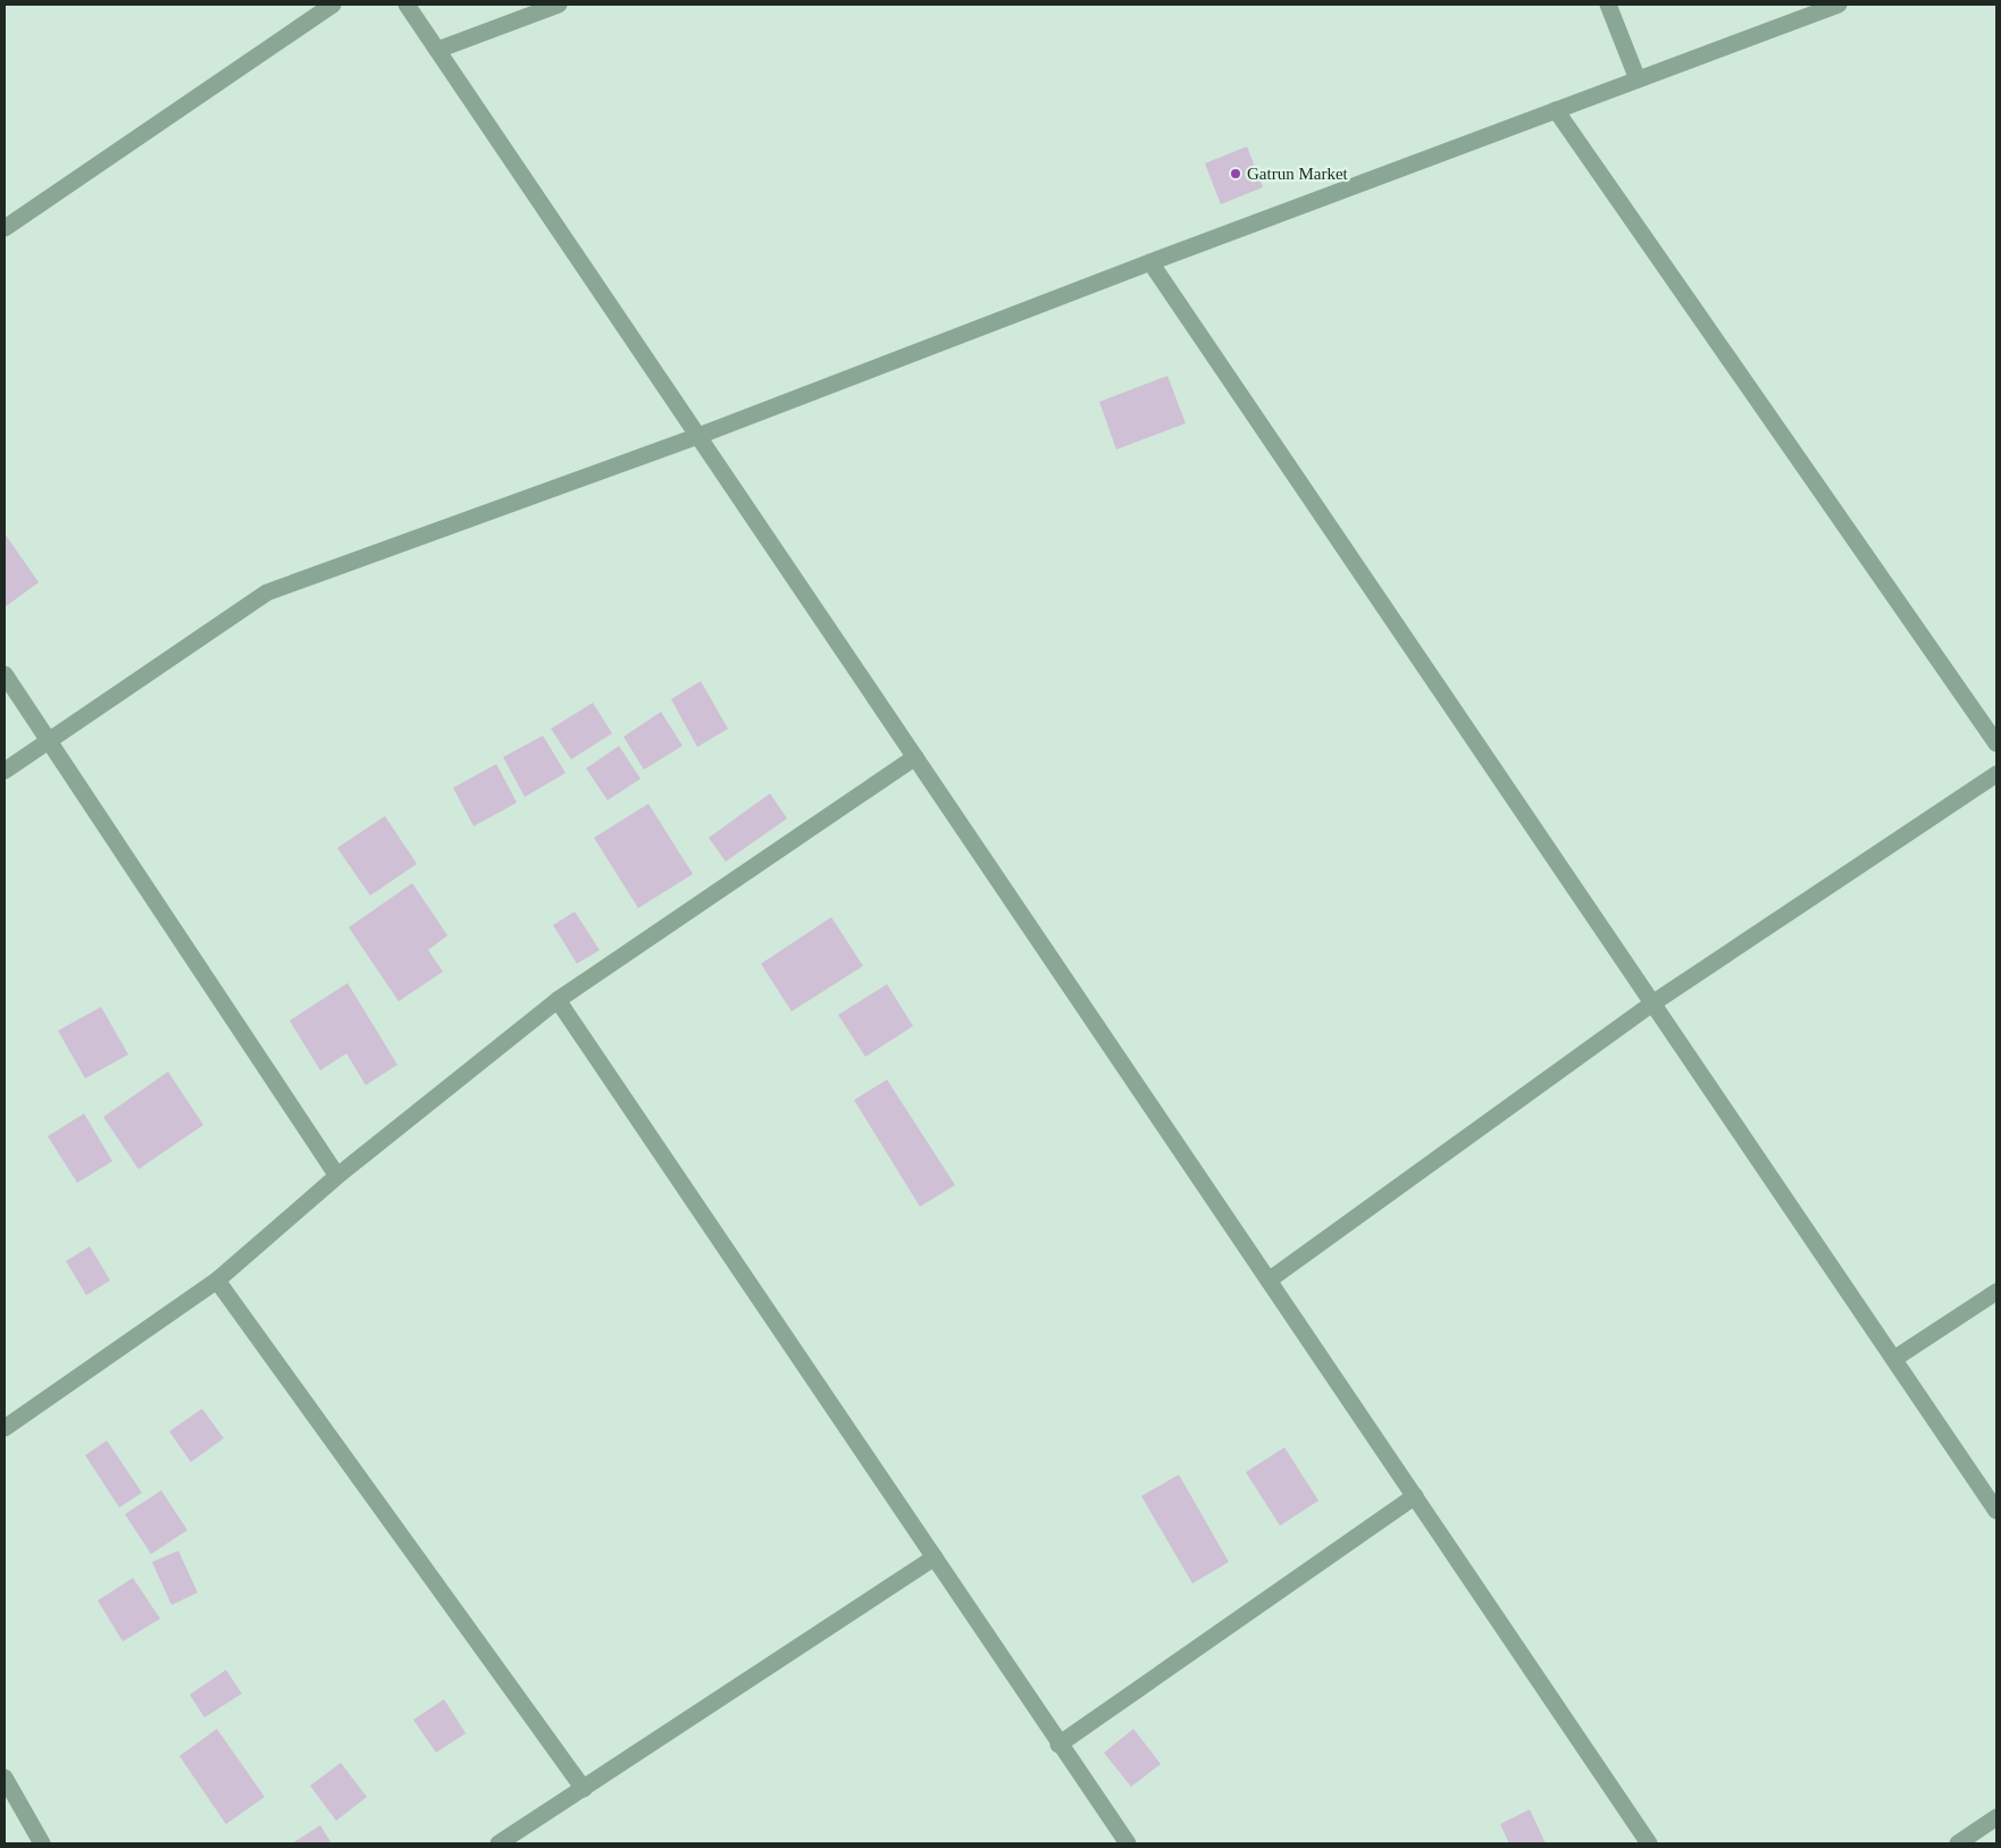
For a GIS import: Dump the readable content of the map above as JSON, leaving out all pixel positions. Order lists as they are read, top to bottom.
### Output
{
  "places": ["Gatrun Market"]
}
